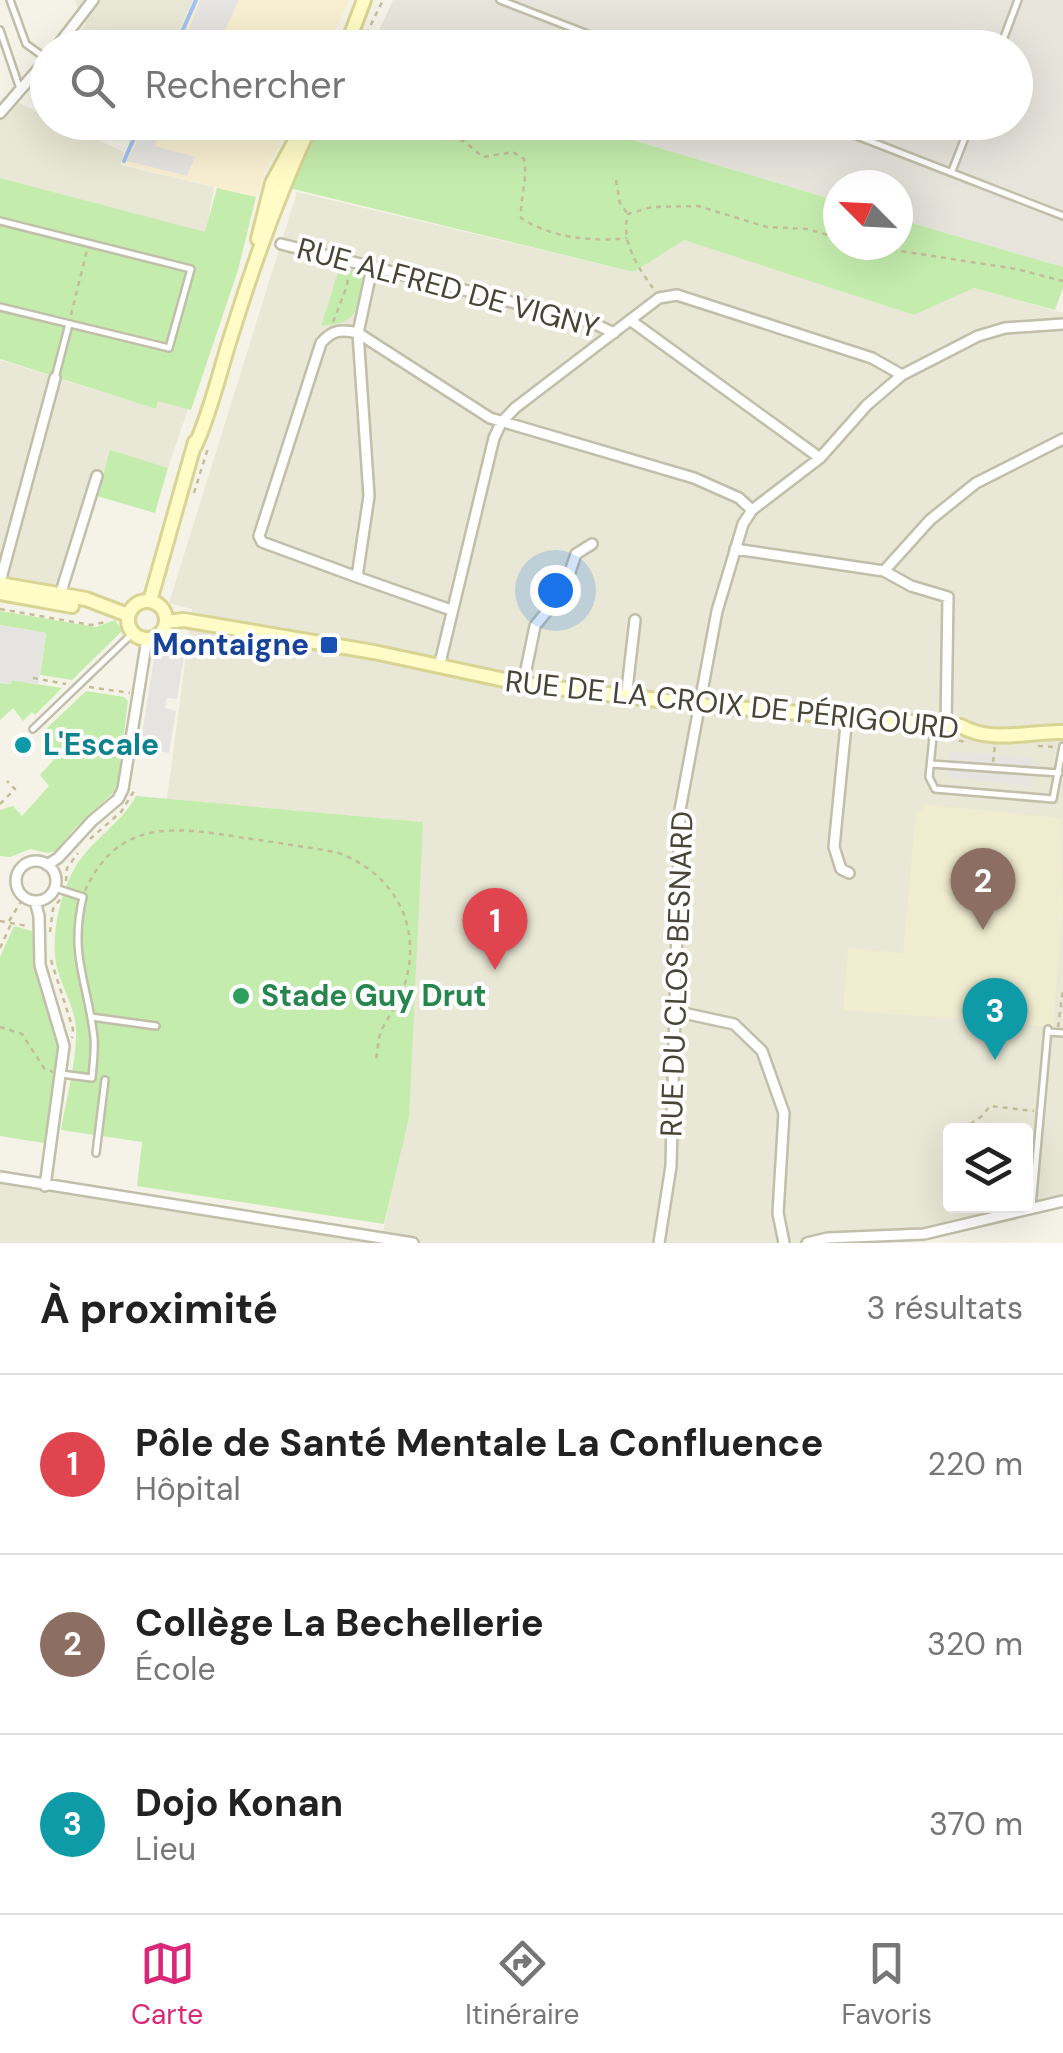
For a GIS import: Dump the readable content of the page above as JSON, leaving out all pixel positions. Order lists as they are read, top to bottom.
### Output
{
  "streets": {
    "street": ["RUE ALFRED DE VIGNY", "RUE DE LA CROIX DE PÉRIGOURD", "RUE DU CLOS BESNARD"]
  },
  "crossings": [
    ["RUE DE LA CROIX DE PÉRIGOURD", "RUE DU CLOS BESNARD"]
  ],
  "places": {
    "transit": ["Montaigne"],
    "other": ["L'Escale", "Stade Guy Drut"]
  },
  "north": "top left",
  "page": {
    "search": "Rechercher",
    "pins": ["2", "1", "3"],
    "heading": ["À proximité", "3 résultats"],
    "list": [
      {
        "mark": "1",
        "name": "Pôle de Santé Mentale La Confluence",
        "note": "Hôpital",
        "value": "220 m"
      },
      {
        "mark": "2",
        "name": "Collège La Bechellerie",
        "note": "École",
        "value": "320 m"
      },
      {
        "mark": "3",
        "name": "Dojo Konan",
        "note": "Lieu",
        "value": "370 m"
      }
    ],
    "nav": ["Carte", "Itinéraire", "Favoris"]
  }
}
